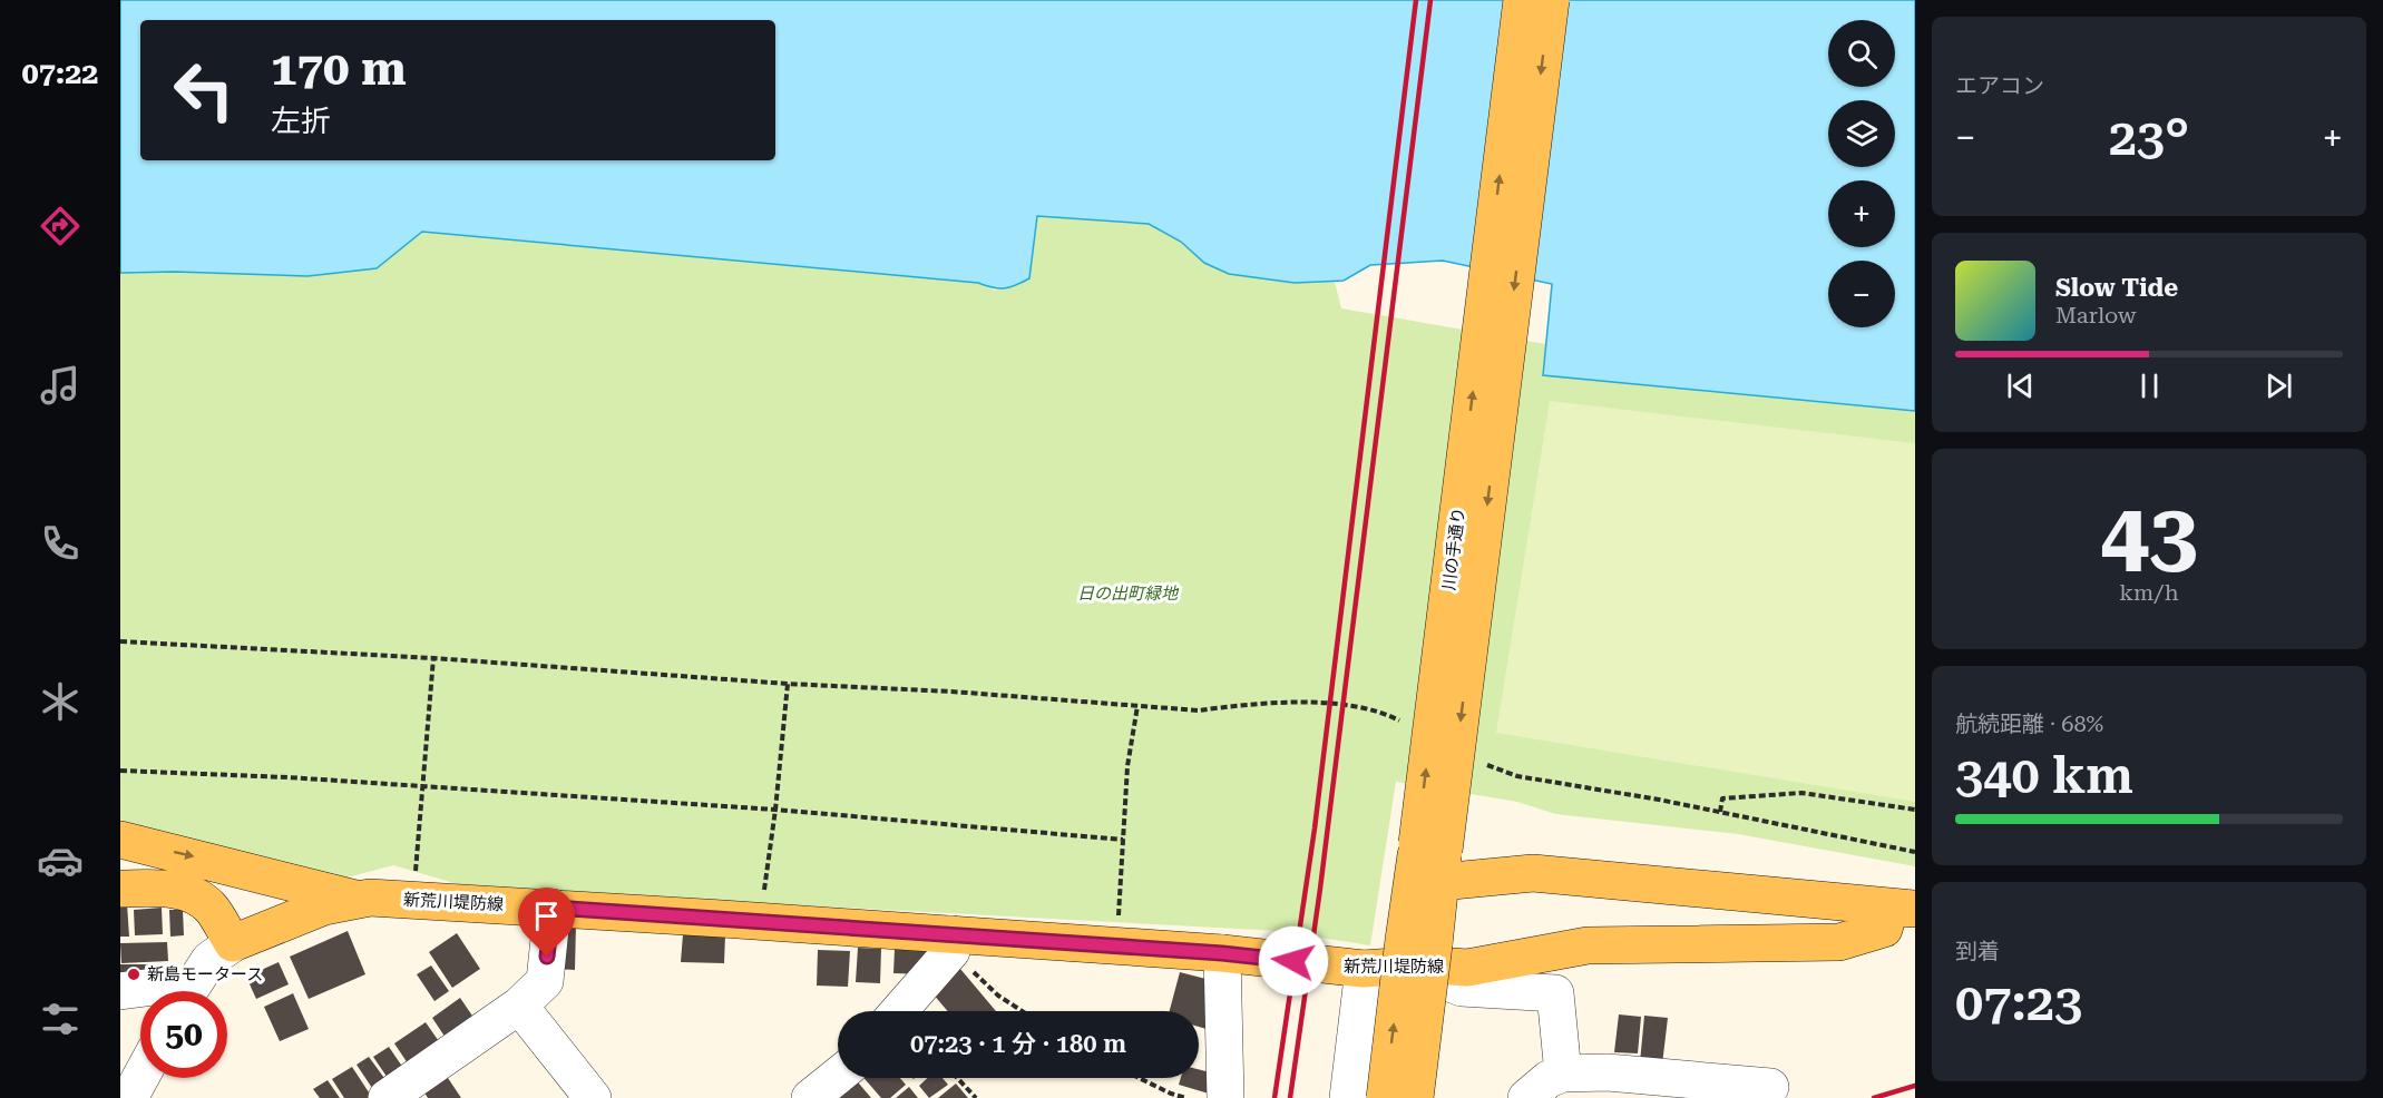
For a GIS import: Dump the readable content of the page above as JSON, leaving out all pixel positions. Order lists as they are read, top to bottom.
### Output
{
  "streets": {
    "main road": ["川の手通り", "新荒川堤防線"]
  },
  "crossings": [
    ["川の手通り", "新荒川堤防線"]
  ],
  "parks": ["日の出町緑地"],
  "places": ["新島モータース"],
  "page": {
    "tabs": "07:22",
    "tile": [
      "エアコン",
      ["43", "km/h"],
      ["航続距離 · 68%", "340 km"],
      ["到着", "07:23"]
    ],
    "map_buttons": ["+", "−"],
    "turn": ["170 m", "左折"],
    "heat": ["−", "23°", "+"],
    "song": ["Slow Tide", "Marlow"],
    "limit": "50",
    "trip": "07:23 · 1 分 · 180 m"
  }
}
